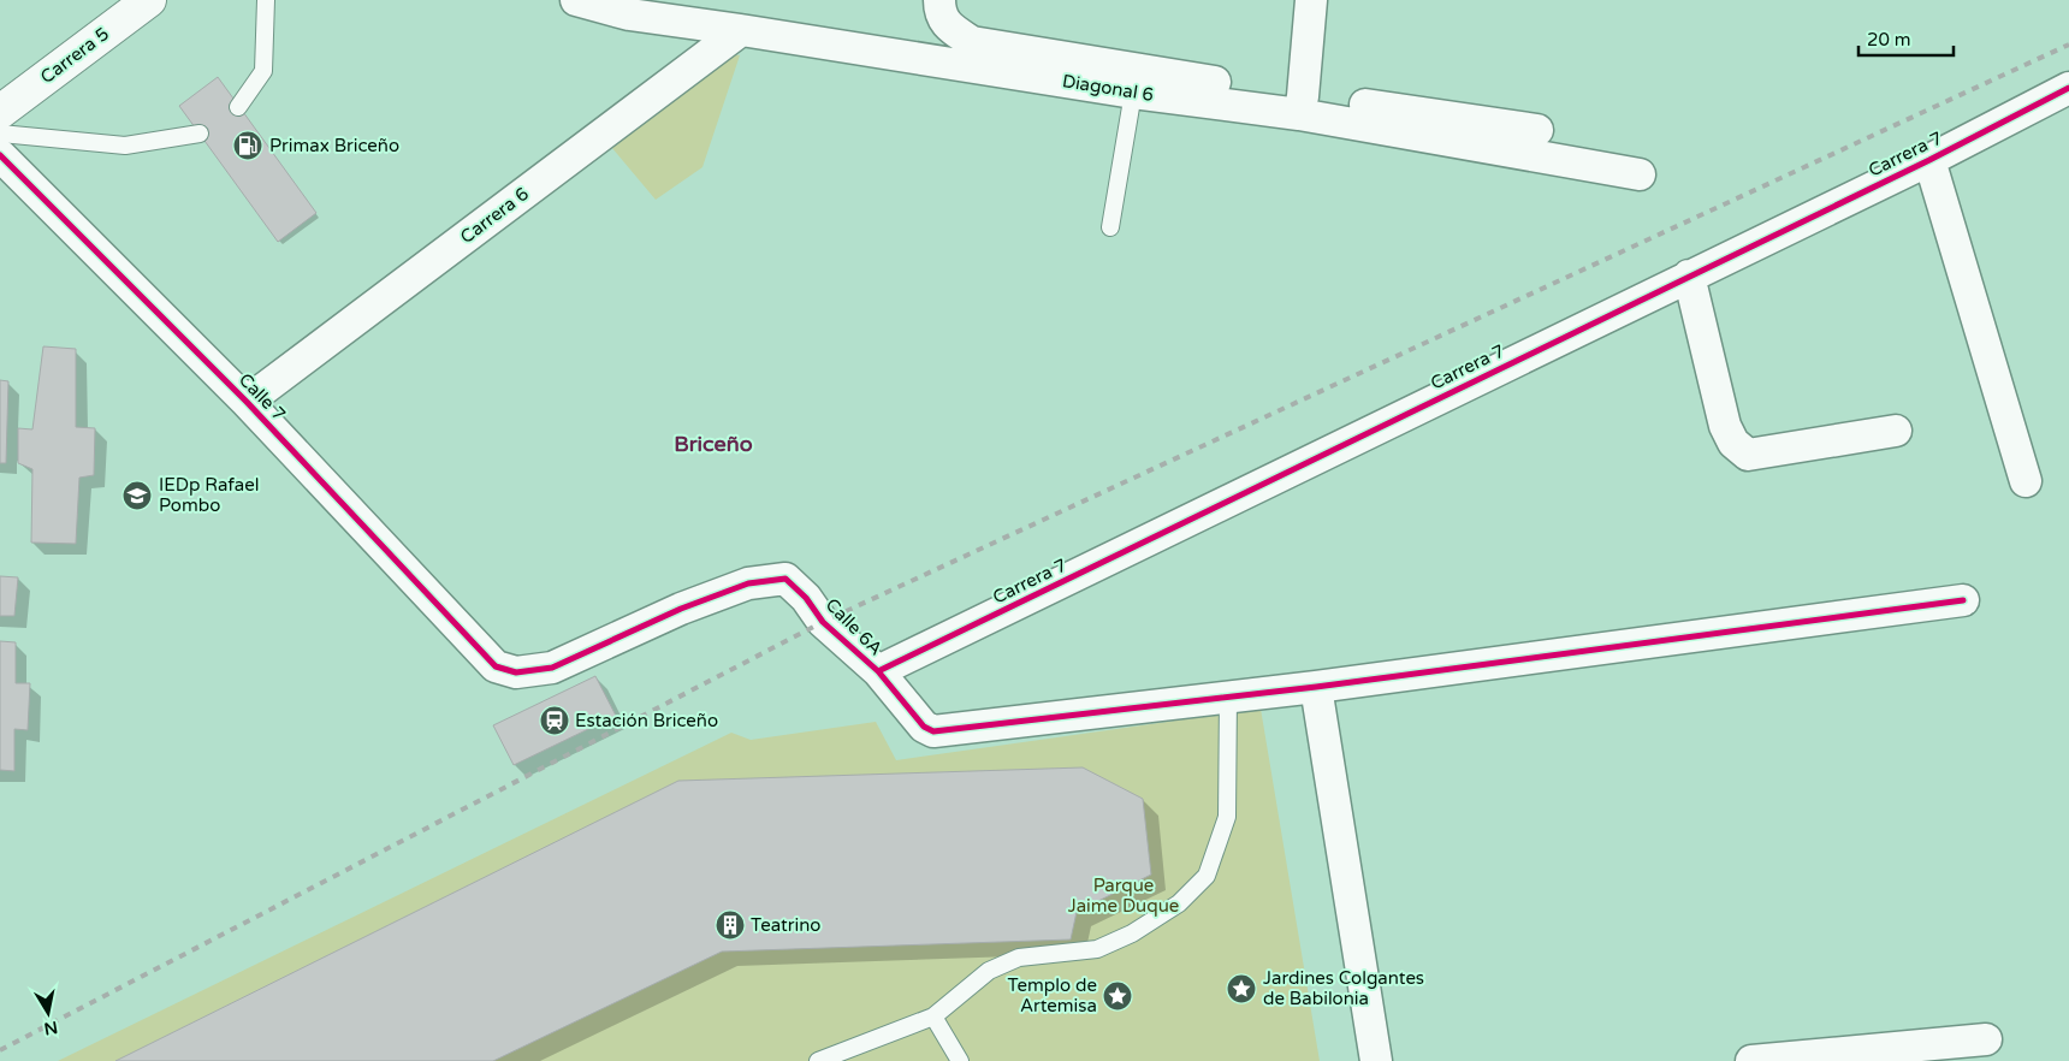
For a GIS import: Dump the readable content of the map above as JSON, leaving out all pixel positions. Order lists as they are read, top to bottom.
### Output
{
  "streets": {
    "main road": ["Carrera 5"],
    "street": [
      "Diagonal 6",
      "Carrera 7",
      "Carrera 6",
      "Calle 7",
      "Calle 6A"
    ]
  },
  "crossings": [
    ["Diagonal 6", "Carrera 6"],
    ["Carrera 7", "Calle 6A"],
    ["Carrera 6", "Calle 7"],
    ["Calle 7", "Calle 6A"]
  ],
  "districts": ["Briceño"],
  "parks": ["Parque Jaime Duque"],
  "places": {
    "fuel station": ["Primax Briceño"],
    "school or university": ["IEDp Rafael Pombo"],
    "station": ["Estación Briceño"],
    "building": ["Teatrino"],
    "place": ["Jardines Colgantes de Babilonia", "Templo de Artemisa"]
  },
  "scale_bar": "20 m",
  "north": "bottom"
}
